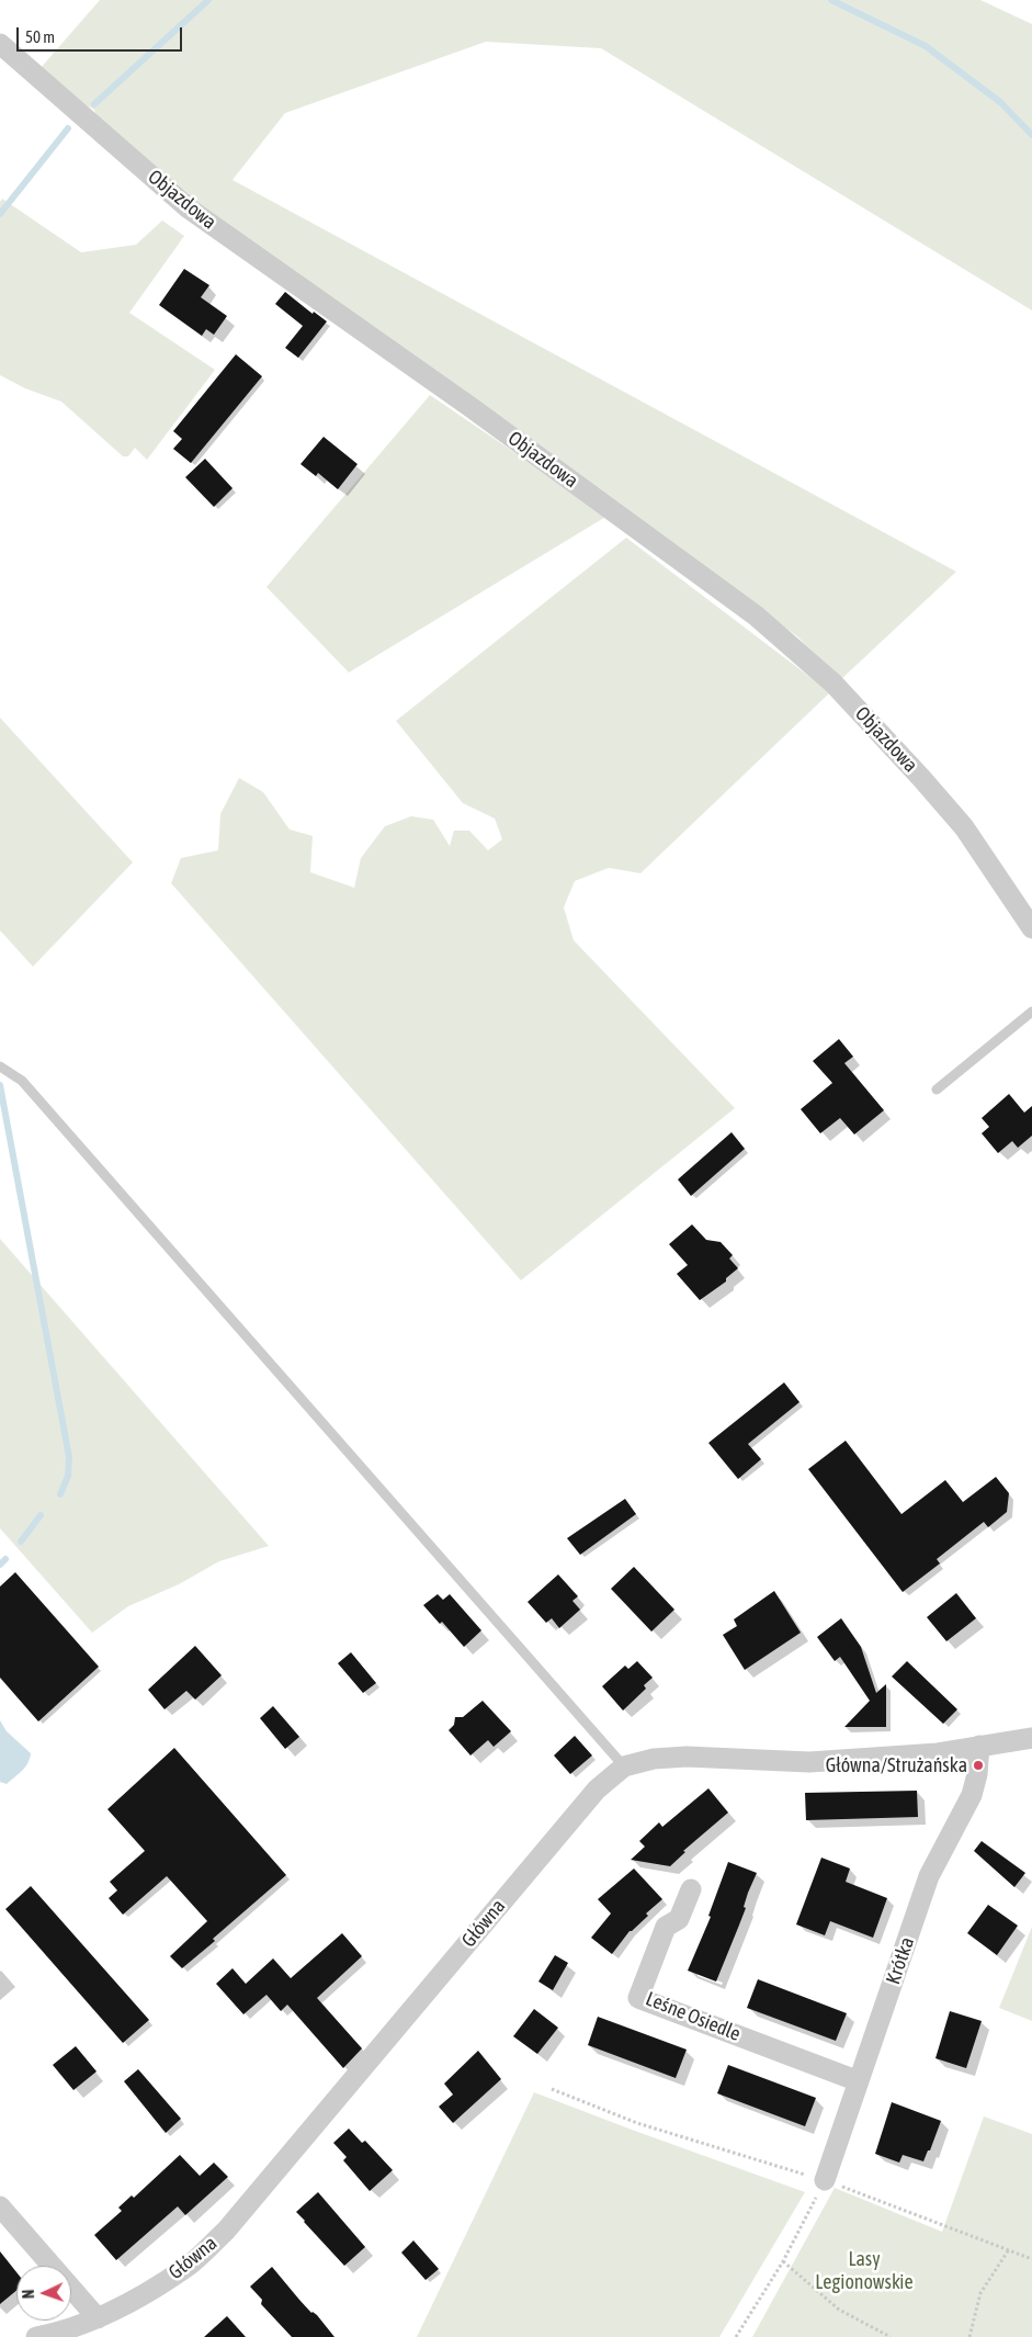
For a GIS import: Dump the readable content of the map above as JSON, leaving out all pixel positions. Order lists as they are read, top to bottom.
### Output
{
  "streets": {
    "street": [
      "Objazdowa",
      "Główna",
      "Krótka",
      "Leśne Osiedle"
    ]
  },
  "crossings": [
    ["Główna", "Krótka"],
    ["Krótka", "Leśne Osiedle"]
  ],
  "parks": ["Lasy Legionowskie"],
  "places": ["Główna/Strużańska"],
  "scale_bar": "50 m",
  "north": "left"
}
